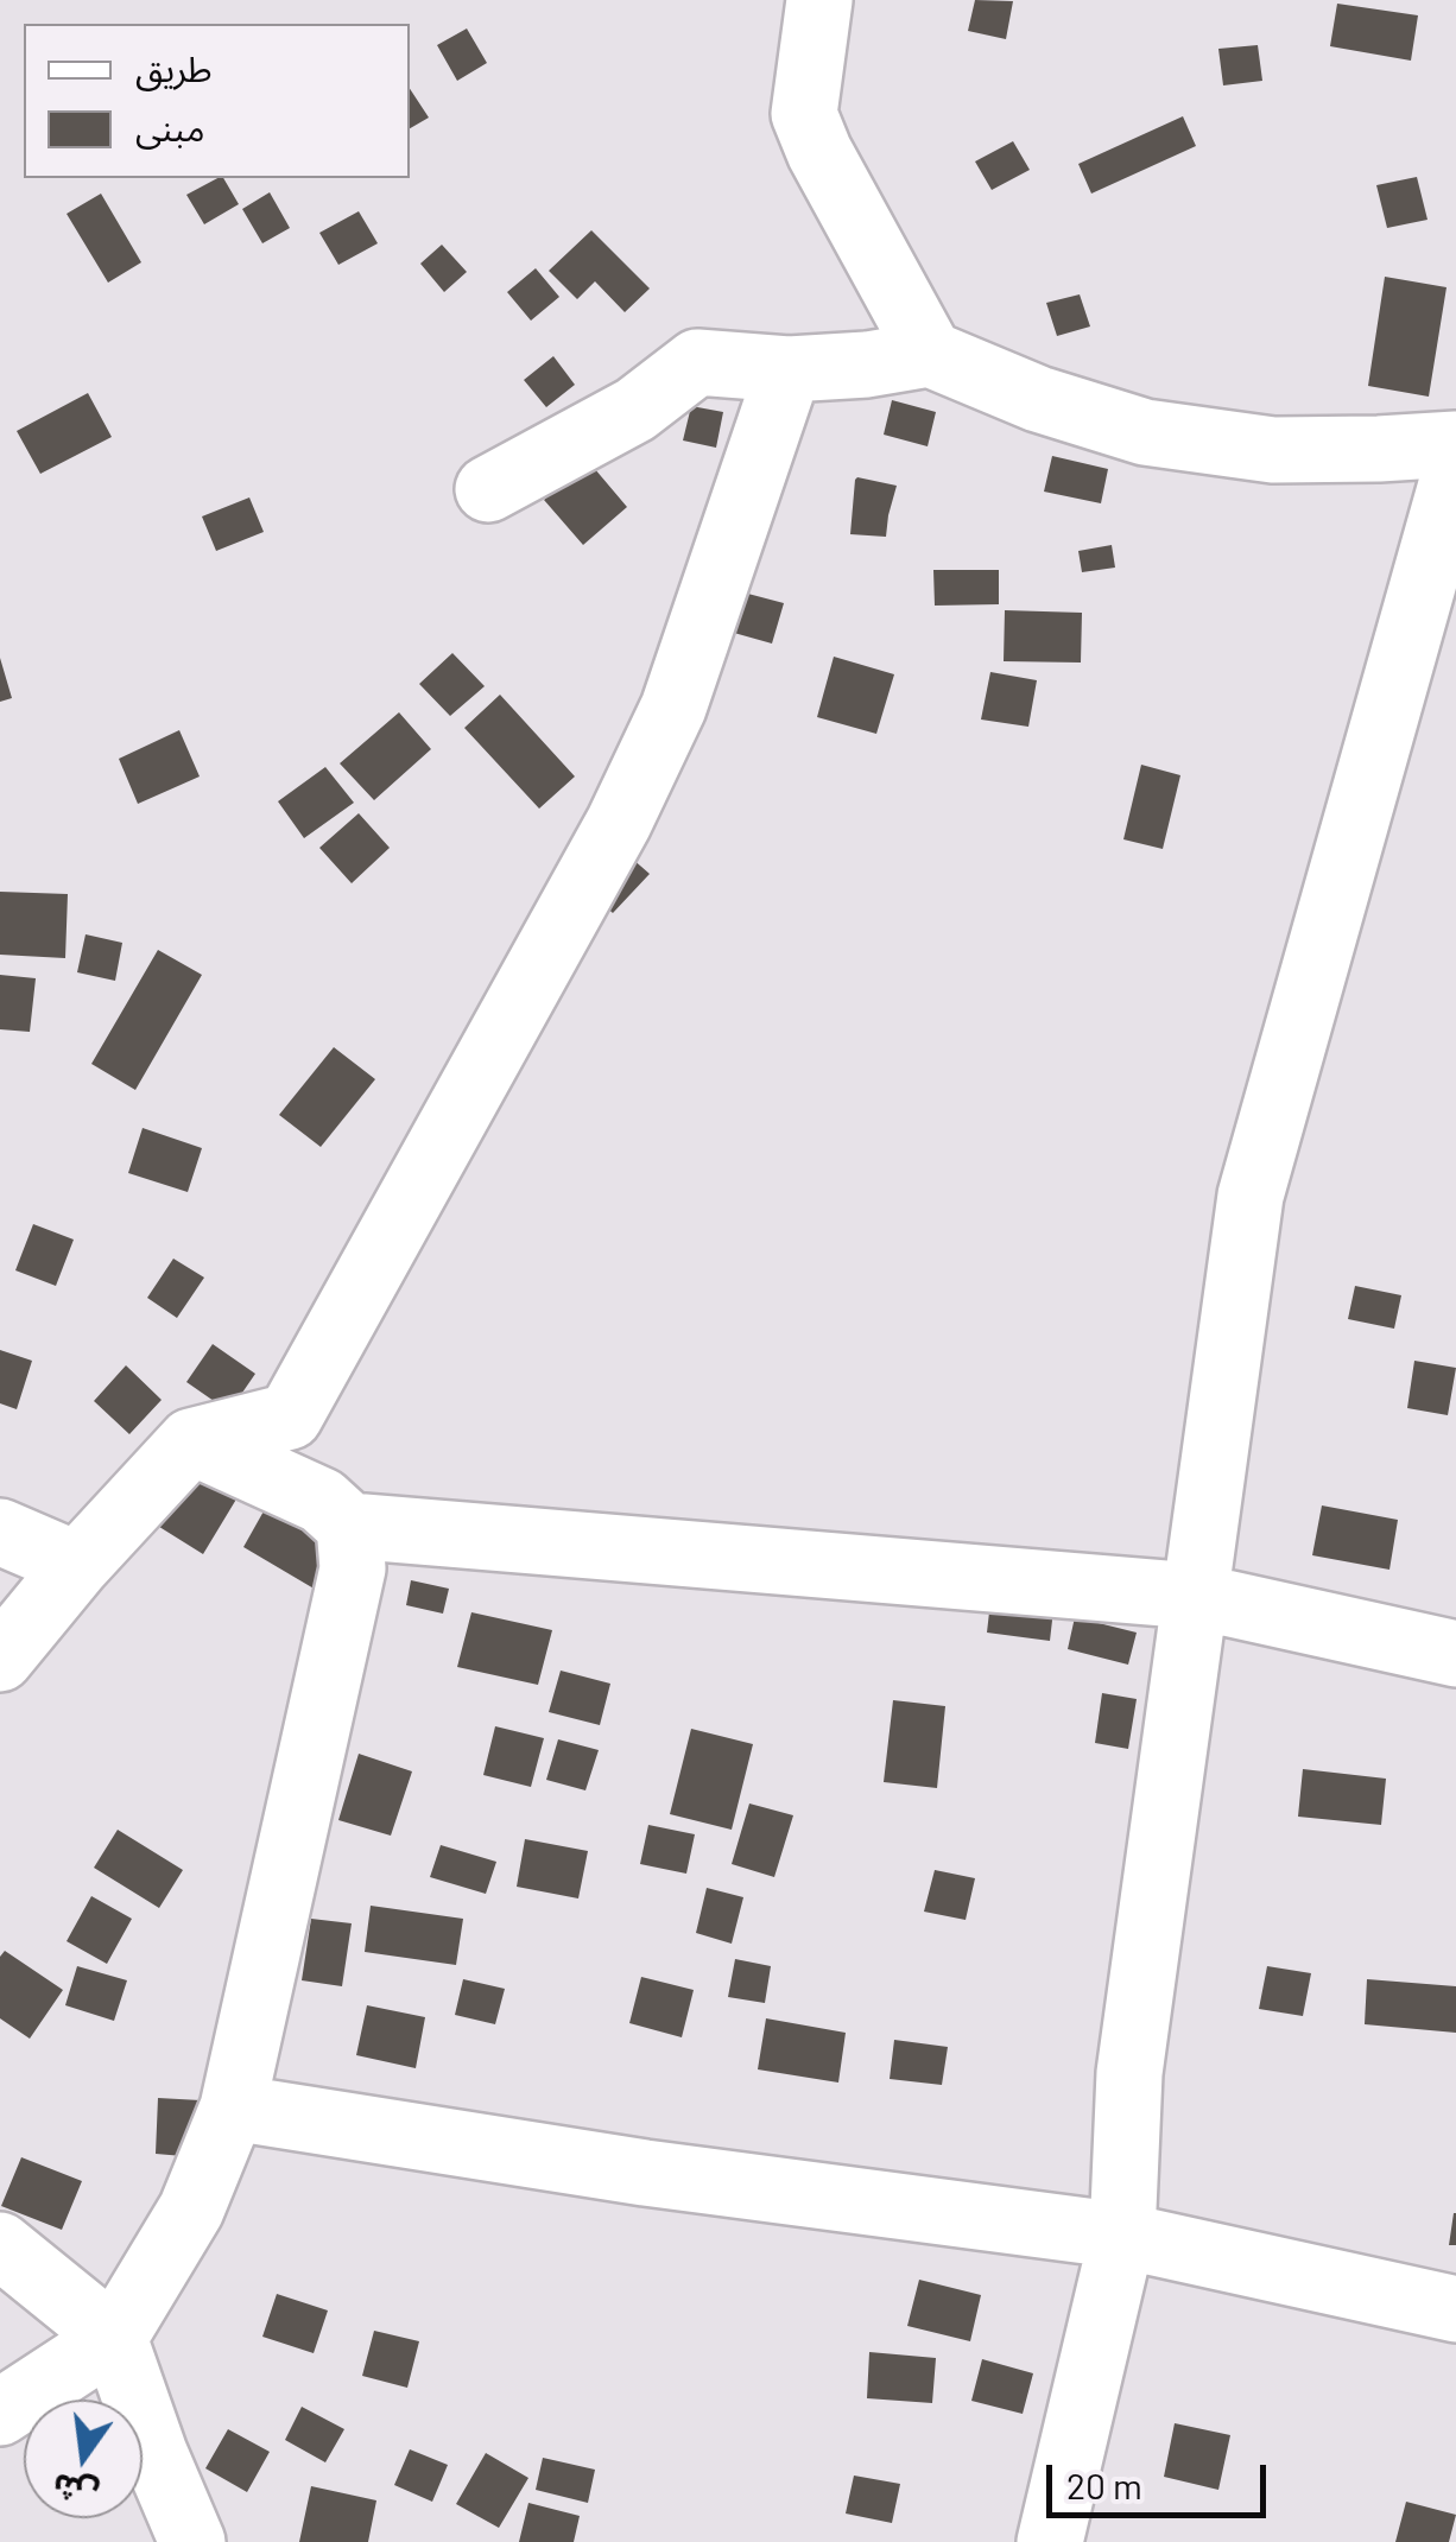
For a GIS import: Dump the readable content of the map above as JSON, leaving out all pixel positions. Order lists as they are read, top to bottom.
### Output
{
  "legend": ["طريق", "مبنى"],
  "scale_bar": "20 m",
  "north": "bottom"
}
